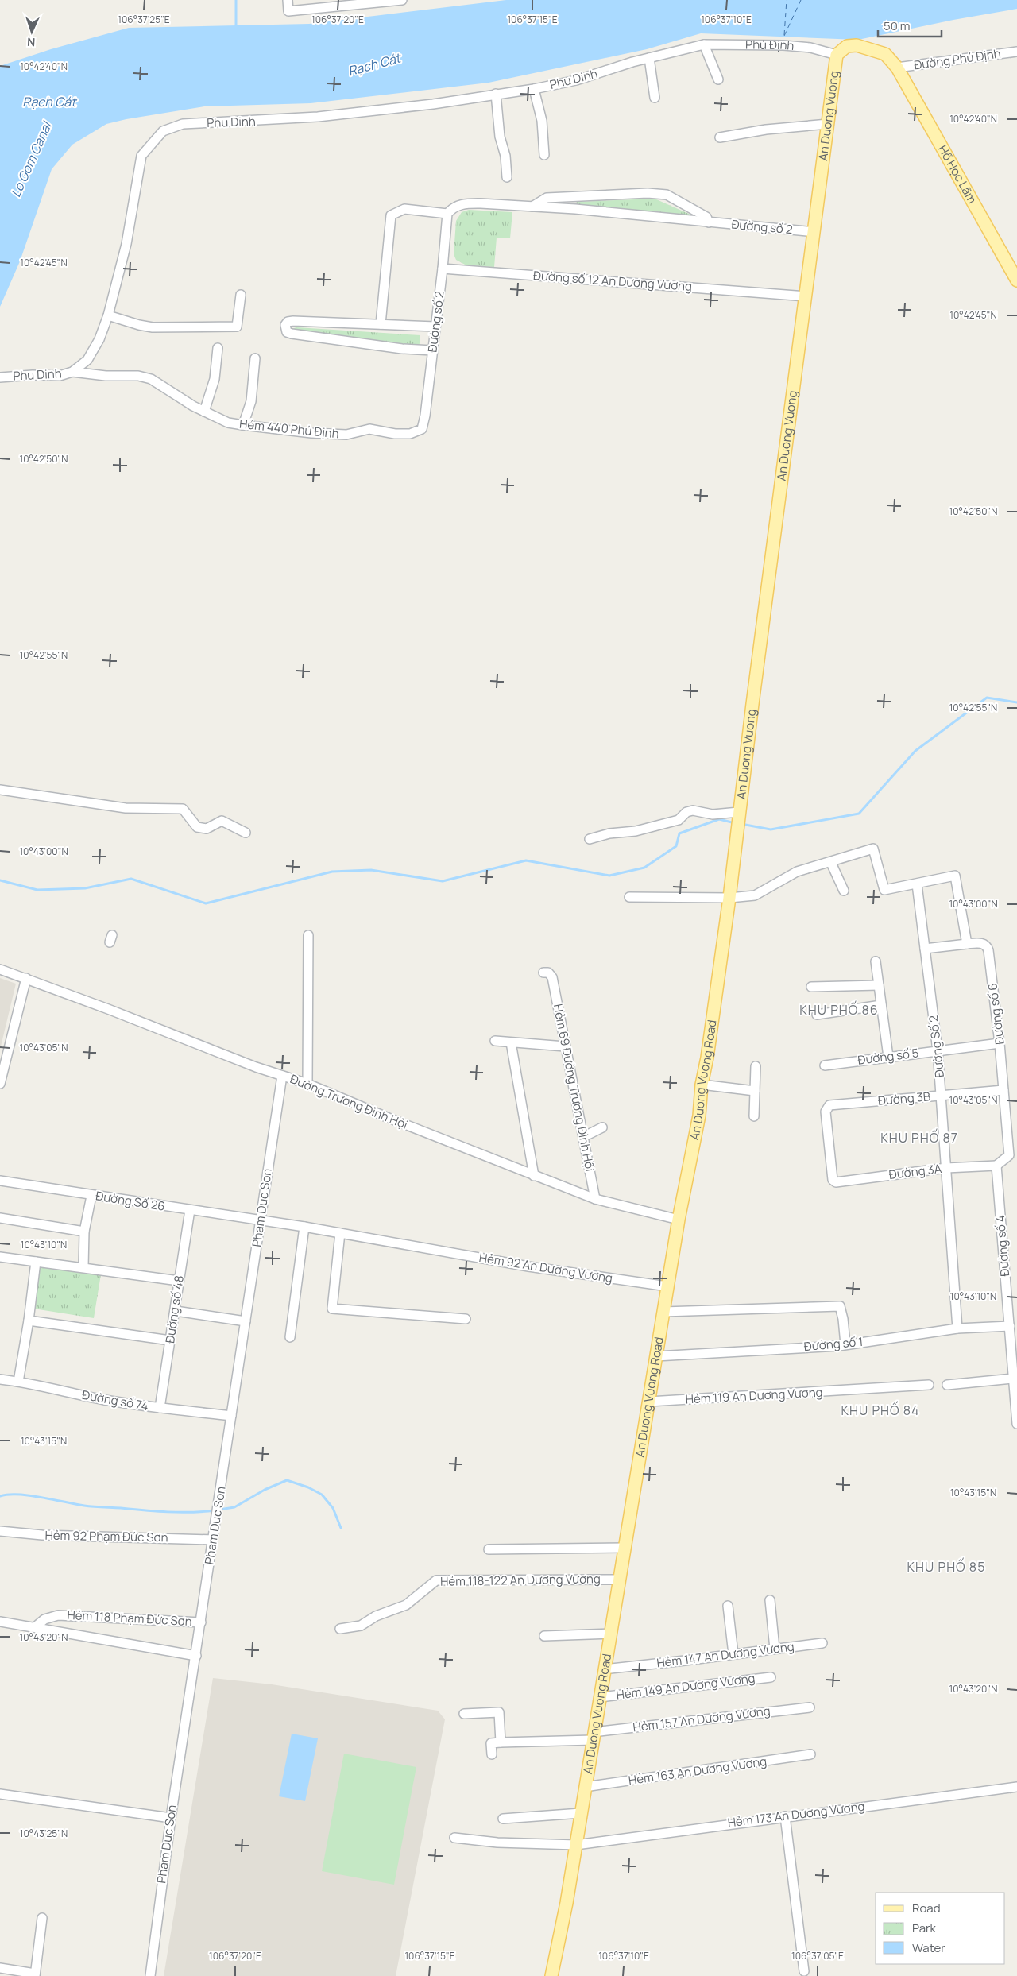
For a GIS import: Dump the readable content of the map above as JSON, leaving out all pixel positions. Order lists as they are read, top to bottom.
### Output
{
  "streets": {
    "main road": ["An Duong Vuong", "Hồ Học Lãm", "An Duong Vuong Road"],
    "street": [
      "Phú Định",
      "Đường Phú Định",
      "Phu Dinh",
      "Đường số 2",
      "Đường số 12 An Dương Vương",
      "Hẻm 440 Phú Định",
      "Đường số 6",
      "Đường Số 2",
      "Đường số 5",
      "Hẻm 69 Đường Trương Đình Hội",
      "Đường 3B",
      "Đường Trương Đình Hội",
      "Đường 3A",
      "Đường Số 26",
      "Pham Duc Son",
      "Đường số 4",
      "Hẻm 92 An Dương Vương",
      "Đường số 48",
      "Đường số 1",
      "Hẻm 119 An Dương Vương",
      "Đường số 74",
      "Hẻm 92 Phạm Đức Sơn",
      "Hẻm 118-122 An Dương Vương",
      "Hẻm 118 Phạm Đức Sơn",
      "Hẻm 147 An Dương Vương",
      "Hẻm 149 An Dương Vương",
      "Hẻm 157 An Dương Vương",
      "Hẻm 163 An Dương Vương",
      "Hẻm 173 An Dương Vương"
    ]
  },
  "crossings": [
    ["Phú Định", "Phu Dinh"],
    ["Phú Định", "An Duong Vuong"],
    ["Đường Phú Định", "Hồ Học Lãm"],
    ["Phu Dinh", "Hẻm 440 Phú Định"],
    ["An Duong Vuong", "Đường số 2"],
    ["An Duong Vuong", "Đường số 12 An Dương Vương"],
    ["An Duong Vuong", "An Duong Vuong Road"],
    ["Đường số 2", "Đường số 12 An Dương Vương"],
    ["Đường số 2", "Hẻm 440 Phú Định"],
    ["Đường số 6", "Đường Số 2"],
    ["Đường số 6", "Đường số 5"],
    ["Đường số 6", "Đường 3B"],
    ["Đường số 6", "Đường 3A"],
    ["Đường số 6", "Đường số 4"],
    ["Đường Số 2", "Đường số 5"],
    ["Đường Số 2", "Đường 3B"],
    ["Đường Số 2", "Đường 3A"],
    ["Đường Số 2", "Đường số 1"],
    ["An Duong Vuong Road", "Đường Trương Đình Hội"],
    ["An Duong Vuong Road", "Hẻm 92 An Dương Vương"],
    ["An Duong Vuong Road", "Đường số 1"],
    ["An Duong Vuong Road", "Hẻm 119 An Dương Vương"],
    ["An Duong Vuong Road", "Hẻm 118-122 An Dương Vương"],
    ["An Duong Vuong Road", "Hẻm 147 An Dương Vương"],
    ["An Duong Vuong Road", "Hẻm 149 An Dương Vương"],
    ["An Duong Vuong Road", "Hẻm 157 An Dương Vương"],
    ["An Duong Vuong Road", "Hẻm 163 An Dương Vương"],
    ["An Duong Vuong Road", "Hẻm 173 An Dương Vương"],
    ["Hẻm 69 Đường Trương Đình Hội", "Đường Trương Đình Hội"],
    ["Đường 3B", "Đường 3A"],
    ["Đường Trương Đình Hội", "Pham Duc Son"],
    ["Đường 3A", "Đường số 4"],
    ["Đường Số 26", "Pham Duc Son"],
    ["Đường Số 26", "Hẻm 92 An Dương Vương"],
    ["Đường Số 26", "Đường số 48"],
    ["Pham Duc Son", "Hẻm 92 An Dương Vương"],
    ["Pham Duc Son", "Đường số 48"],
    ["Pham Duc Son", "Đường số 74"],
    ["Pham Duc Son", "Hẻm 92 Phạm Đức Sơn"],
    ["Pham Duc Son", "Hẻm 118 Phạm Đức Sơn"],
    ["Đường số 4", "Đường số 1"],
    ["Đường số 48", "Đường số 74"]
  ],
  "districts": [
    "KHU PHỐ 86",
    "KHU PHỐ 87",
    "KHU PHỐ 84",
    "KHU PHỐ 85"
  ],
  "water": ["Rạch Cát", "Lo Gom Canal"],
  "legend": ["Road", "Park", "Water"],
  "scale_bar": "50 m",
  "north": "bottom",
  "coordinates": [
    "106°37'25\"E",
    "106°37'20\"E",
    "106°37'15\"E",
    "106°37'10\"E",
    "10°42'40\"N",
    "10°42'45\"N",
    "10°42'50\"N",
    "10°42'55\"N",
    "10°43'00\"N",
    "10°43'05\"N",
    "10°43'10\"N",
    "10°43'15\"N",
    "10°43'20\"N",
    "10°43'25\"N",
    "106°37'05\"E"
  ]
}
